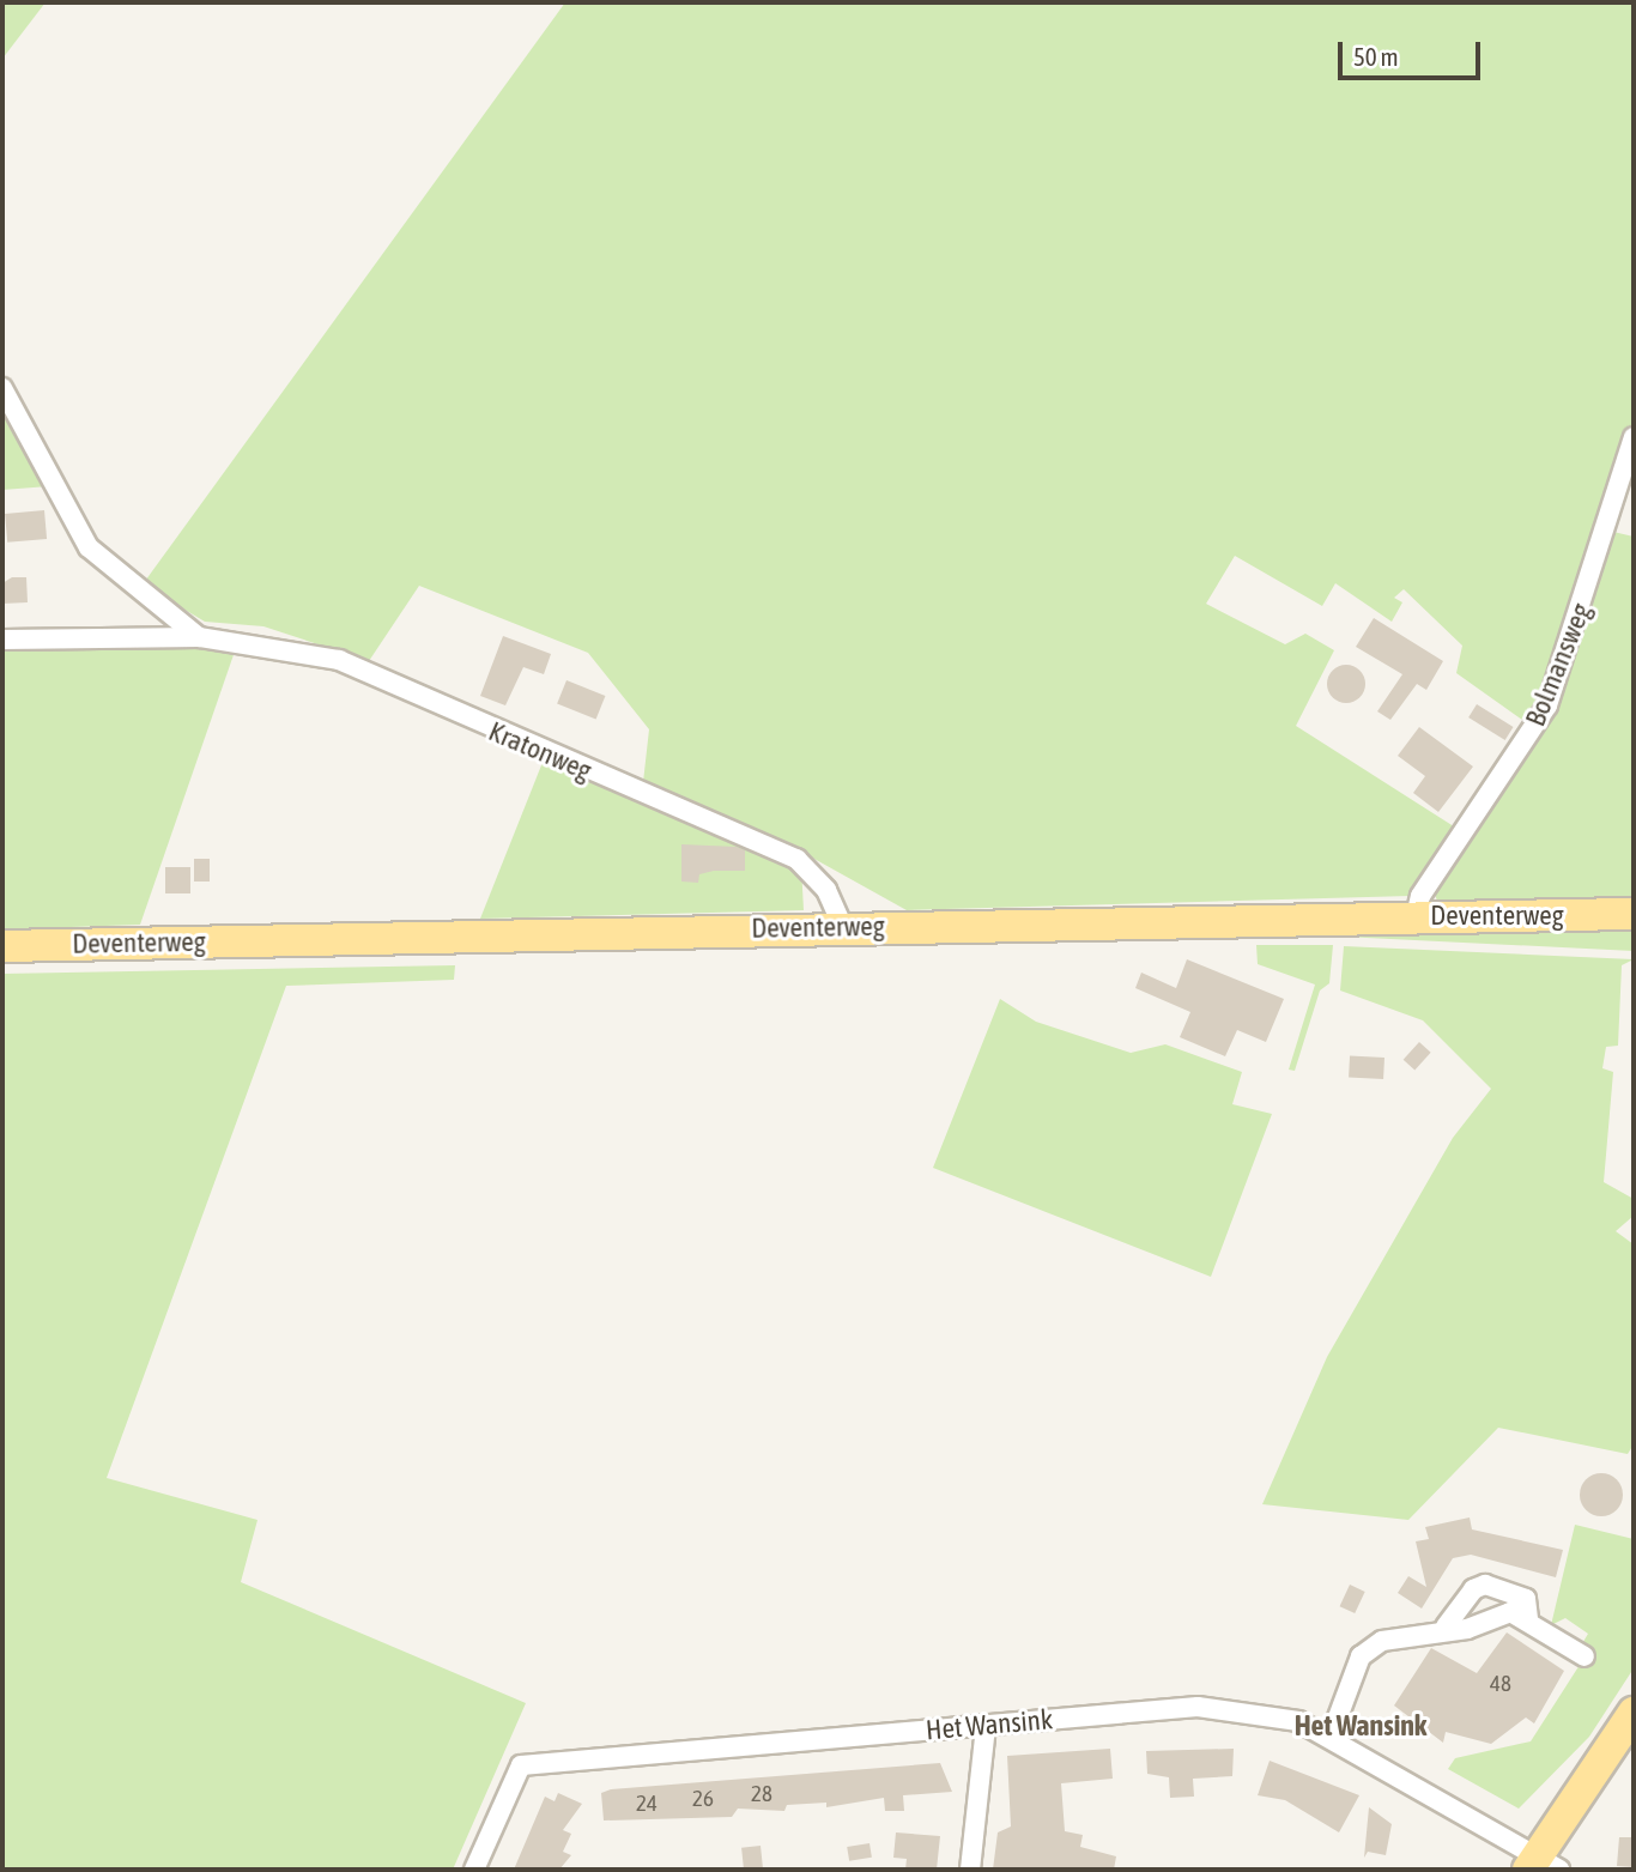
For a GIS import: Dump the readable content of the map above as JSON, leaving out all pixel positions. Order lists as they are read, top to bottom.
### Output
{
  "streets": {
    "main road": ["Deventerweg"],
    "street": ["Bolmansweg", "Kratonweg", "Het Wansink"]
  },
  "crossings": [
    ["Bolmansweg", "Deventerweg"],
    ["Kratonweg", "Deventerweg"]
  ],
  "districts": ["Het Wansink"],
  "house_numbers": [
    "48",
    "28",
    "26",
    "24"
  ],
  "scale_bar": "50 m"
}
